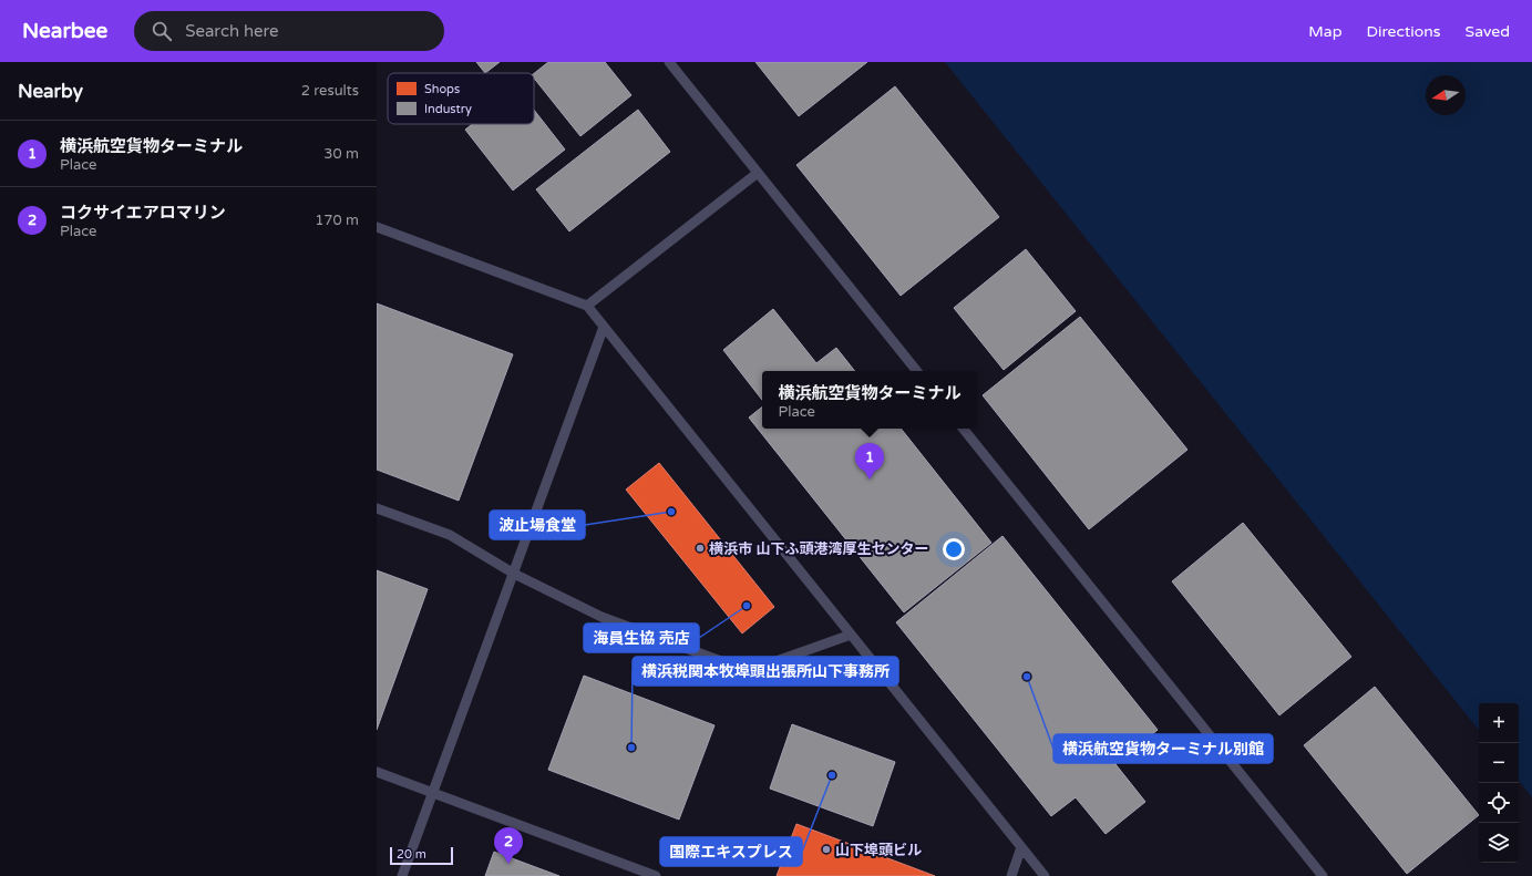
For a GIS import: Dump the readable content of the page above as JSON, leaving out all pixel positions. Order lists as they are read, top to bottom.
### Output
{
  "places": [
    "波止場食堂",
    "横浜市 山下ふ頭港湾厚生センター",
    "海員生協 売店",
    "横浜航空貨物ターミナル別館",
    "横浜税関本牧埠頭出張所山下事務所",
    "国際エキスプレス",
    "山下埠頭ビル"
  ],
  "legend": ["Shops", "Industry"],
  "scale_bar": "20 m",
  "north": "left",
  "page": {
    "header": "Nearbee",
    "search": "Search here",
    "nav": ["Map", "Directions", "Saved"],
    "heading": ["Nearby", "2 results"],
    "list": [
      {
        "mark": "1",
        "name": "横浜航空貨物ターミナル",
        "note": "Place",
        "value": "30 m"
      },
      {
        "mark": "2",
        "name": "コクサイエアロマリン",
        "note": "Place",
        "value": "170 m"
      }
    ],
    "popup": ["横浜航空貨物ターミナル", "Place"],
    "pins": ["1", "2"],
    "map_buttons": ["+", "−"],
    "scale": "20 m"
  }
}
